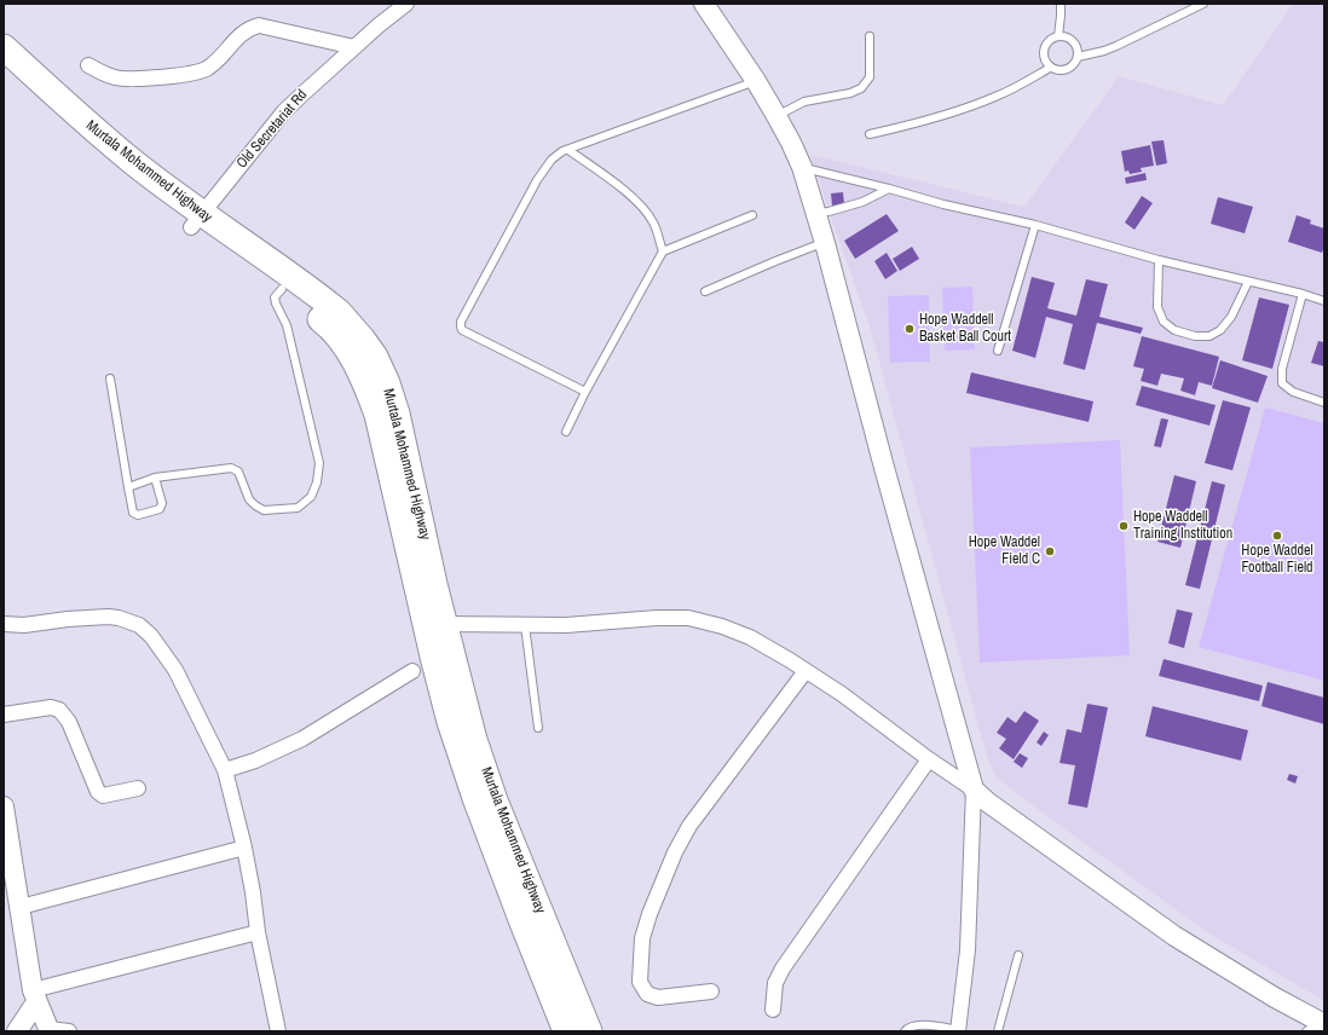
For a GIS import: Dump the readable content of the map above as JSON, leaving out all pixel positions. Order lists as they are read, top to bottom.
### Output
{
  "streets": {
    "highway": ["Murtala Mohammed Highway"],
    "street": ["Old Secretariat Rd"]
  },
  "crossings": [
    ["Old Secretariat Rd", "Murtala Mohammed Highway"]
  ],
  "places": [
    "Hope Waddell Basket Ball Court",
    "Hope Waddell Training Institution",
    "Hope Waddel Football Field",
    "Hope Waddel Field C"
  ]
}
